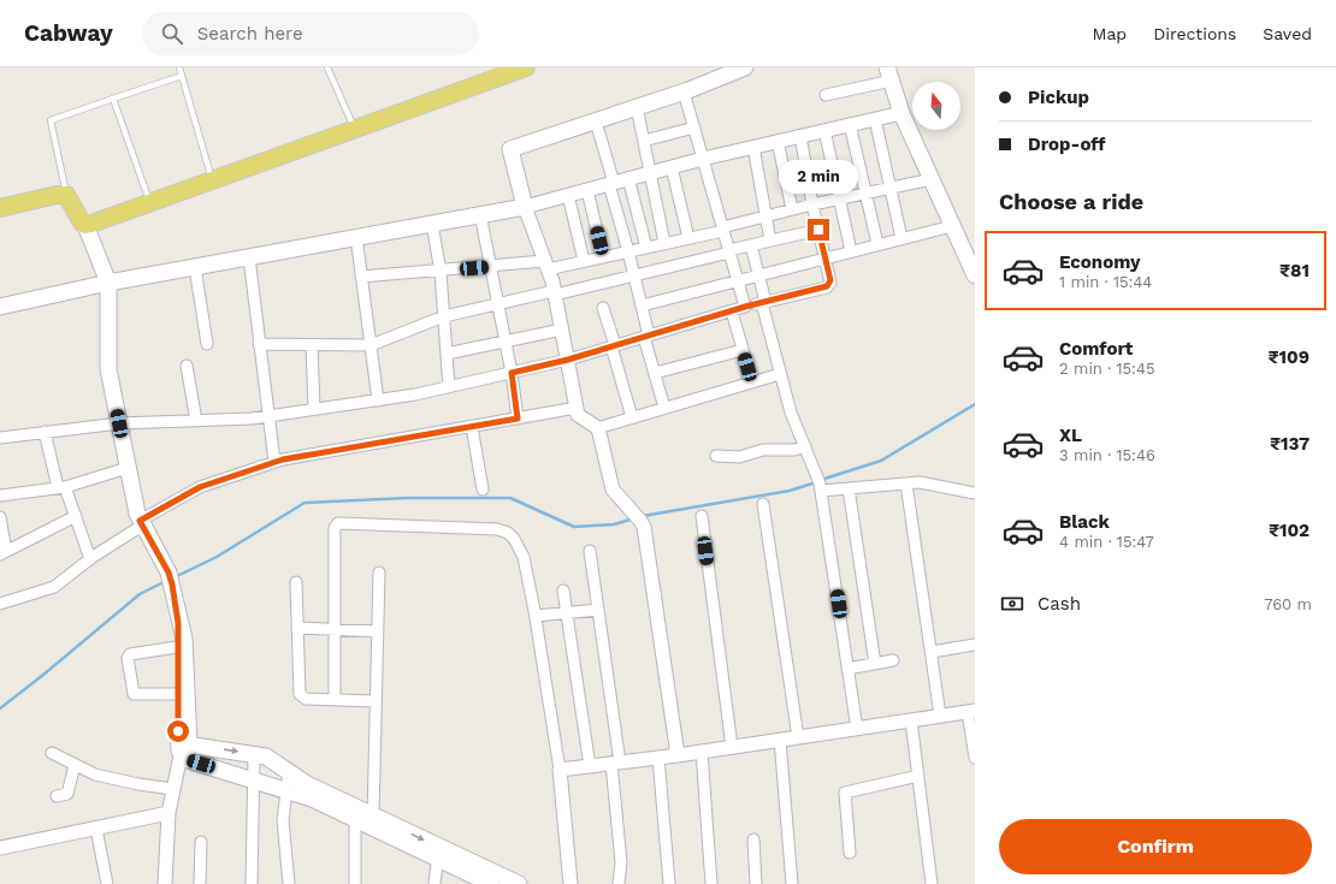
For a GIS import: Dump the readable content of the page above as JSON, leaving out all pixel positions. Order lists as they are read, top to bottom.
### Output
{
  "north": "top",
  "page": {
    "header": "Cabway",
    "search": "Search here",
    "nav": ["Map", "Directions", "Saved"],
    "banner": ["Pickup", "Drop-off"],
    "bubble": "2 min",
    "heading": "Choose a ride",
    "list": [
      {
        "name": "Economy",
        "note": "1 min · 15:44",
        "value": "₹81"
      },
      {
        "name": "Comfort",
        "note": "2 min · 15:45",
        "value": "₹109"
      },
      {
        "name": "XL",
        "note": "3 min · 15:46",
        "value": "₹137"
      },
      {
        "name": "Black",
        "note": "4 min · 15:47",
        "value": "₹102"
      }
    ],
    "pay": ["Cash", "760 m"],
    "buttons": "Confirm"
  }
}
